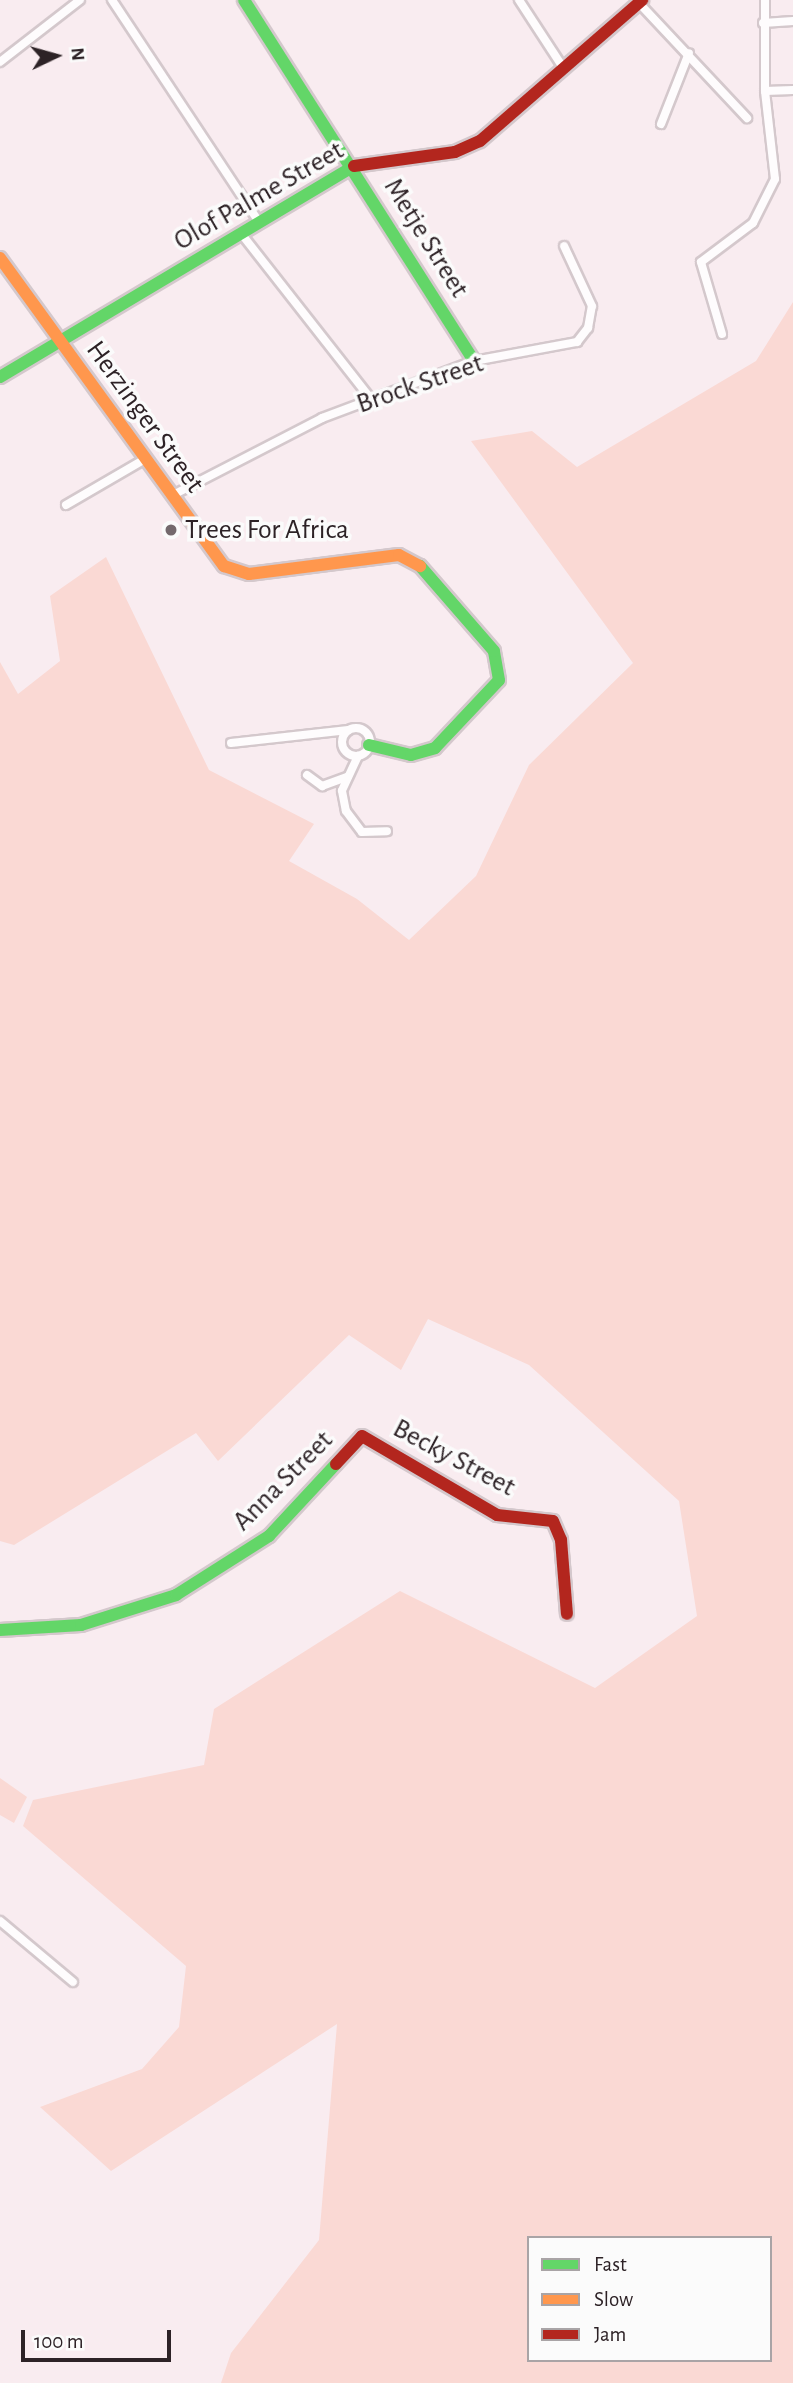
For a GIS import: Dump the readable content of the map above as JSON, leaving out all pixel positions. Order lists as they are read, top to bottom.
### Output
{
  "streets": {
    "street": [
      "Olof Palme Street",
      "Metje Street",
      "Brock Street",
      "Herzinger Street",
      "Becky Street",
      "Anna Street"
    ]
  },
  "crossings": [
    ["Olof Palme Street", "Metje Street"],
    ["Olof Palme Street", "Herzinger Street"],
    ["Metje Street", "Brock Street"],
    ["Brock Street", "Herzinger Street"],
    ["Becky Street", "Anna Street"]
  ],
  "places": ["Trees For Africa"],
  "legend": ["Fast", "Slow", "Jam"],
  "scale_bar": "100 m",
  "north": "right"
}
